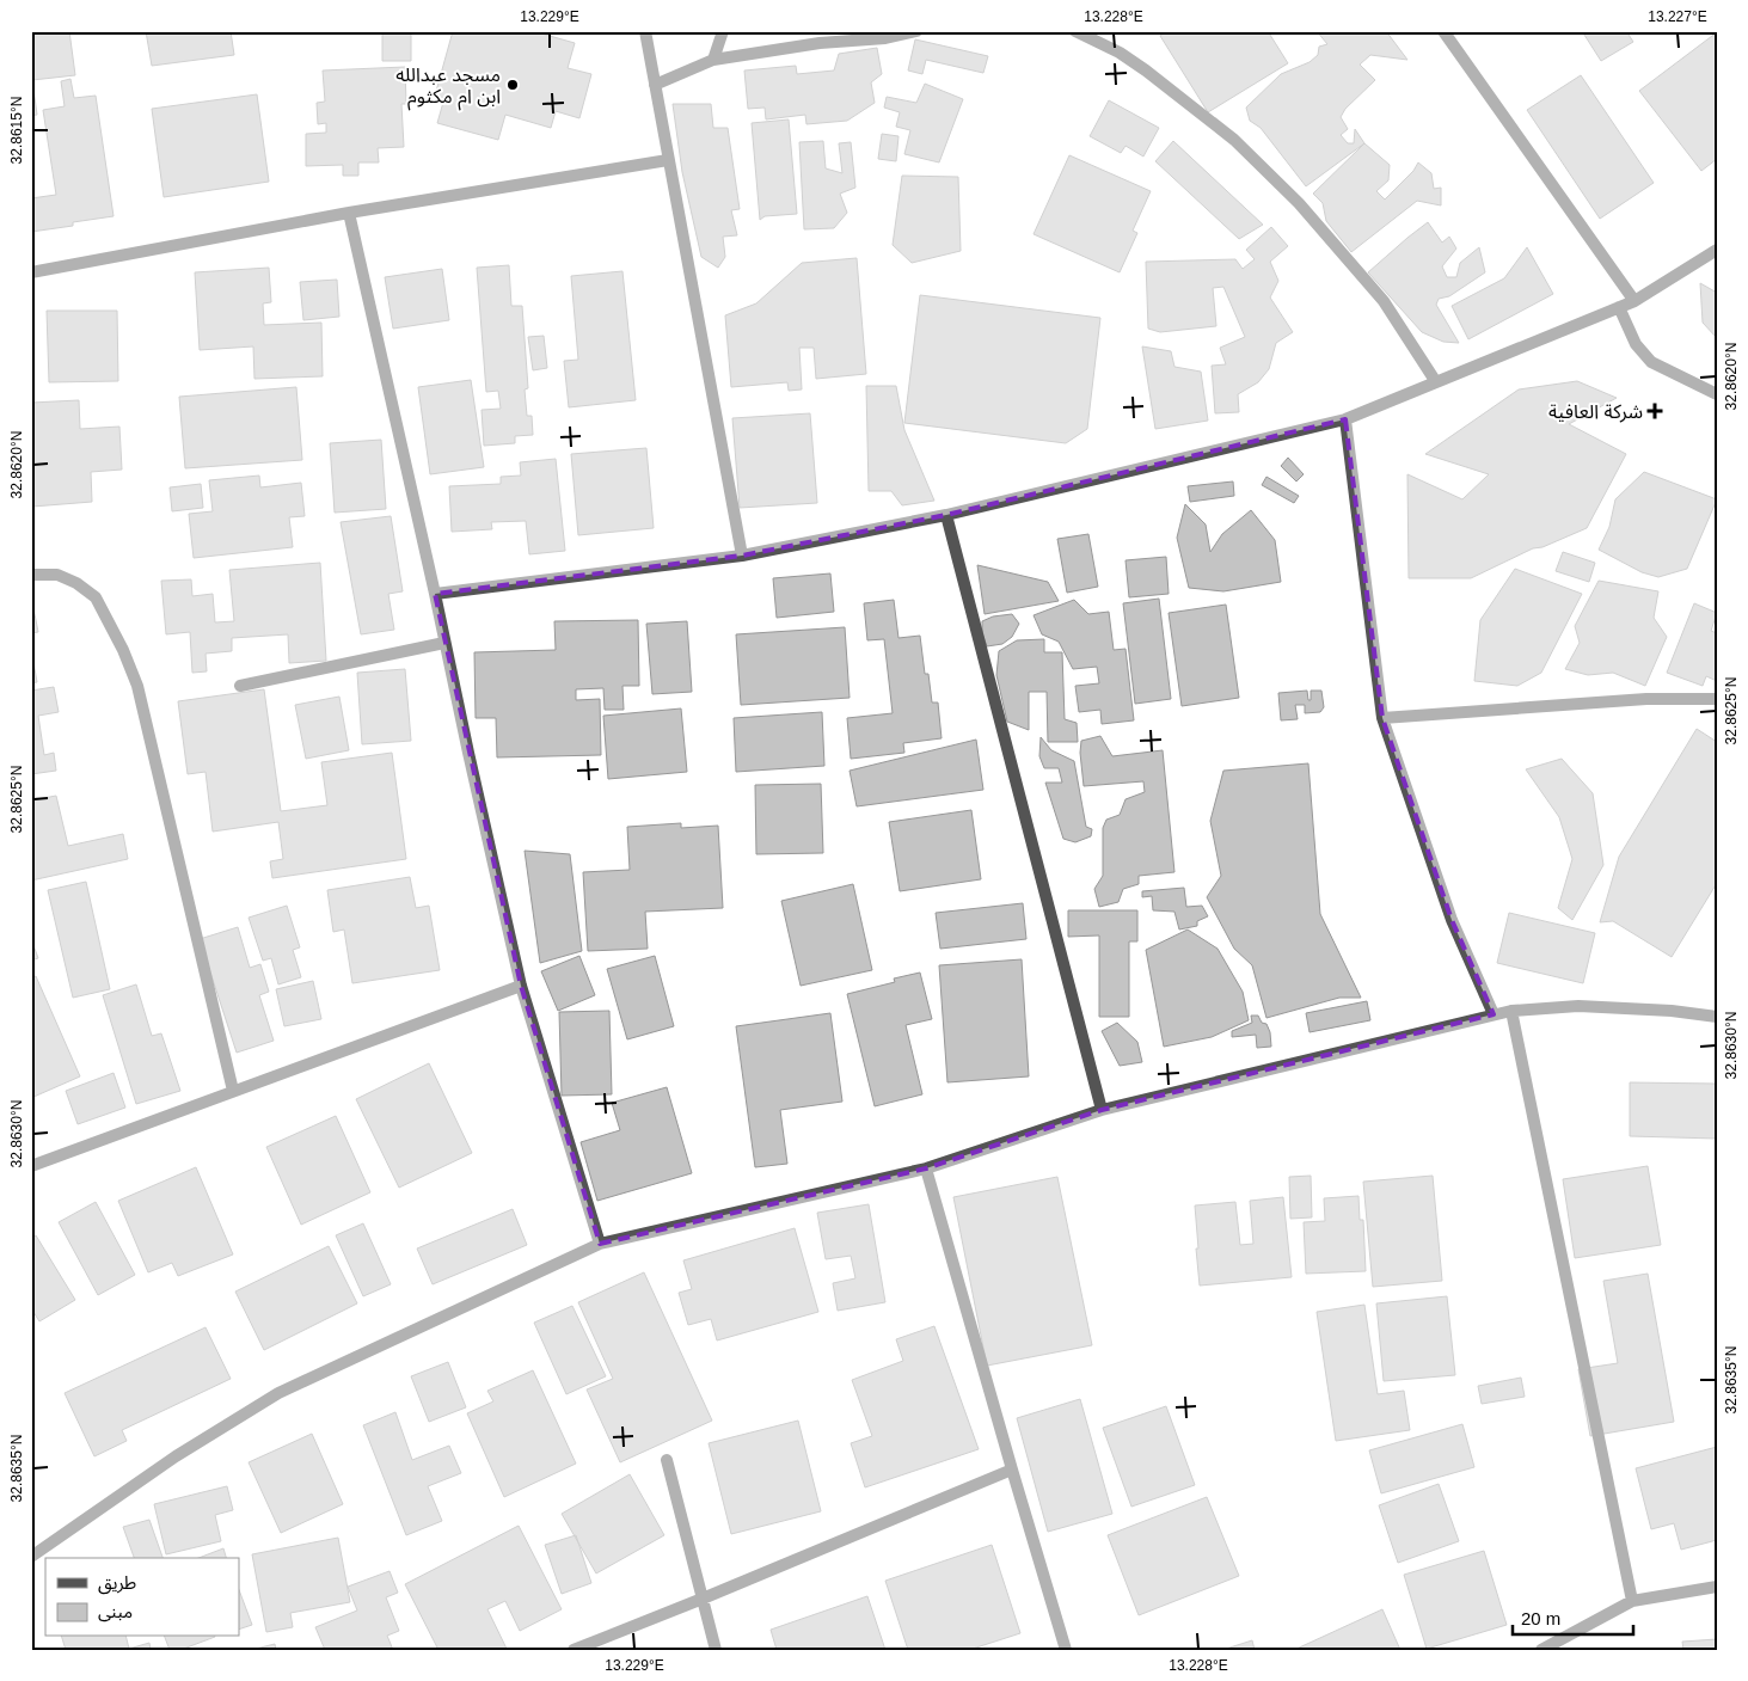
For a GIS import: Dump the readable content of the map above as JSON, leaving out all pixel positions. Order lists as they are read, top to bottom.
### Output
{
  "places": {
    "other": ["مسجد عبدالله ابن ام مكثوم"],
    "health": ["شركة العافية"]
  },
  "legend": ["طريق", "مبنى"],
  "scale_bar": "20 m",
  "coordinates": [
    "13.229°E",
    "13.228°E",
    "13.227°E",
    "32.8615°N",
    "32.8620°N",
    "32.8625°N",
    "32.8630°N",
    "32.8635°N"
  ]
}
